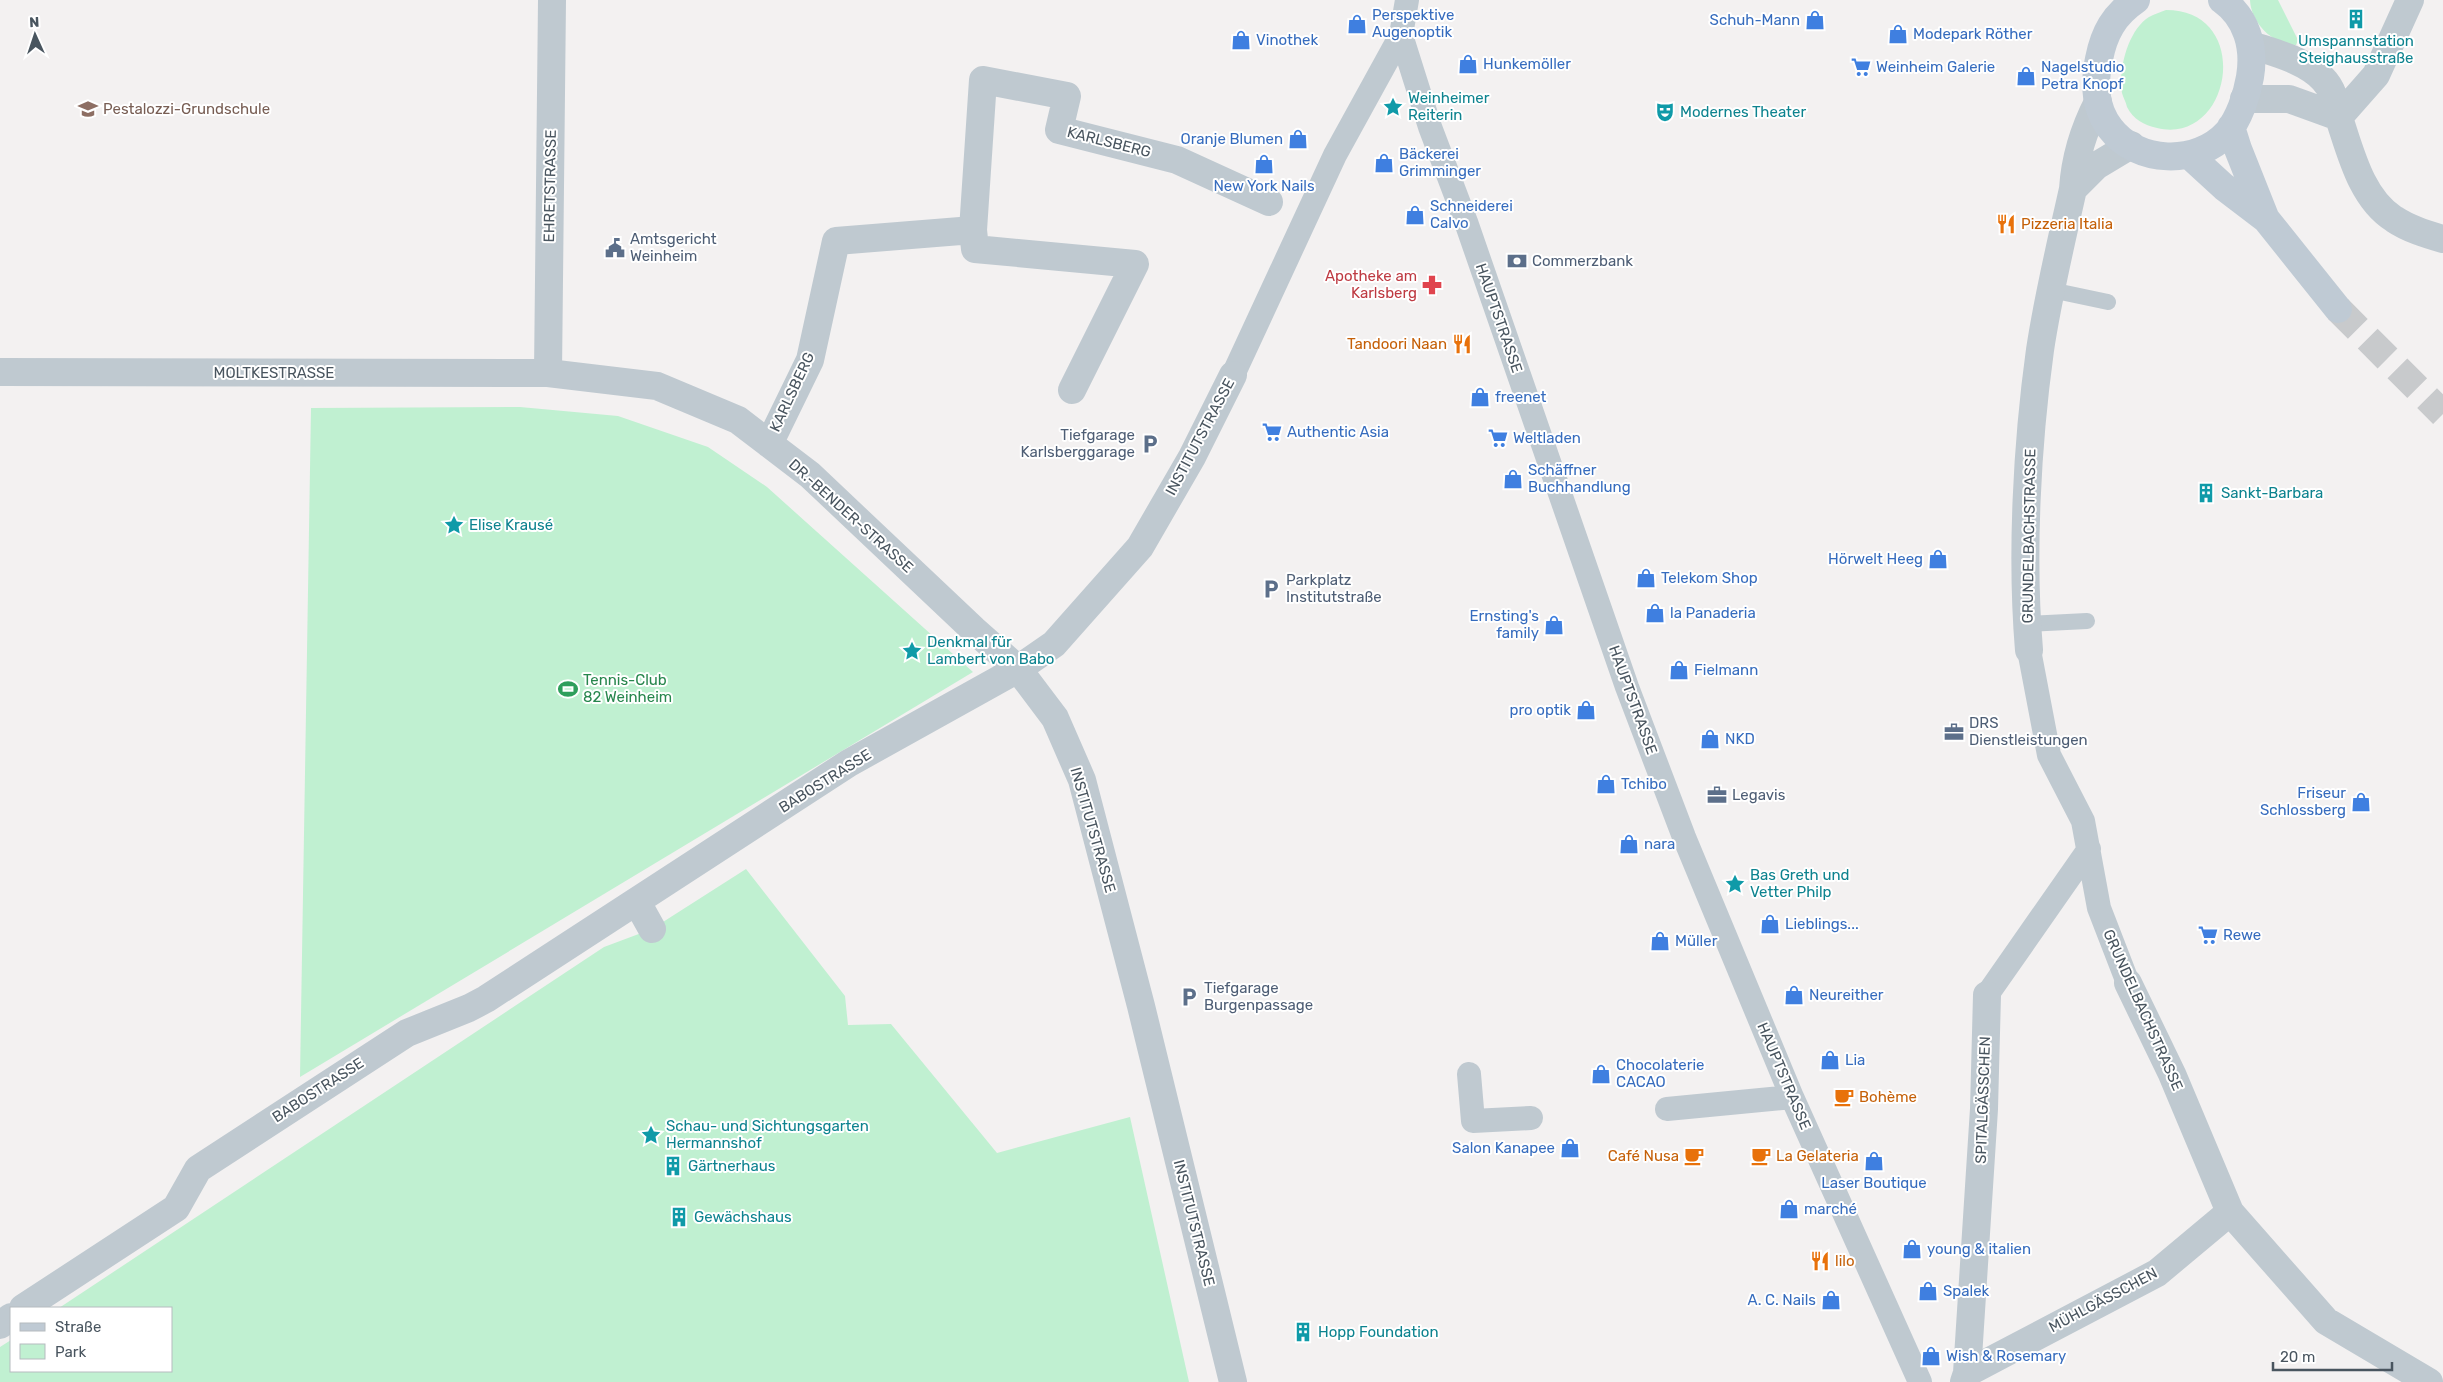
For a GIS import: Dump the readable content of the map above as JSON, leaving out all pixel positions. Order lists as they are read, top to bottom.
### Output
{
  "streets": {
    "street": [
      "KARLSBERG",
      "EHRETSTRASSE",
      "HAUPTSTRASSE",
      "MOLTKESTRASSE",
      "INSTITUTSTRASSE",
      "DR.-BENDER-STRASSE",
      "GRUNDELBACHSTRASSE",
      "BABOSTRASSE",
      "SPITALGÄSSCHEN",
      "MÜHLGÄSSCHEN"
    ]
  },
  "crossings": [
    ["KARLSBERG", "DR.-BENDER-STRASSE"],
    ["EHRETSTRASSE", "MOLTKESTRASSE"],
    ["EHRETSTRASSE", "DR.-BENDER-STRASSE"],
    ["HAUPTSTRASSE", "INSTITUTSTRASSE"],
    ["MOLTKESTRASSE", "DR.-BENDER-STRASSE"],
    ["INSTITUTSTRASSE", "DR.-BENDER-STRASSE"],
    ["INSTITUTSTRASSE", "BABOSTRASSE"],
    ["DR.-BENDER-STRASSE", "BABOSTRASSE"],
    ["GRUNDELBACHSTRASSE", "SPITALGÄSSCHEN"],
    ["GRUNDELBACHSTRASSE", "MÜHLGÄSSCHEN"],
    ["SPITALGÄSSCHEN", "MÜHLGÄSSCHEN"]
  ],
  "places": {
    "building": [
      "Umspannstation Steighausstraße",
      "Sankt-Barbara",
      "Gärtnerhaus",
      "Gewächshaus",
      "Hopp Foundation"
    ],
    "shop": [
      "Schuh-Mann",
      "Perspektive Augenoptik",
      "Modepark Röther",
      "Vinothek",
      "Hunkemöller",
      "Nagelstudio Petra Knopf",
      "Oranje Blumen",
      "Bäckerei Grimminger",
      "New York Nails",
      "Schneiderei Calvo",
      "freenet",
      "Schäffner Buchhandlung",
      "Hörwelt Heeg",
      "Telekom Shop",
      "la Panaderia",
      "Ernsting's family",
      "Fielmann",
      "pro optik",
      "NKD",
      "Tchibo",
      "Friseur Schlossberg",
      "nara",
      "Lieblings...",
      "Müller",
      "Neureither",
      "Lia",
      "Chocolaterie CACAO",
      "Salon Kanapee",
      "Laser Boutique",
      "marché",
      "young & italien",
      "Spalek",
      "A. C. Nails",
      "Wish & Rosemary"
    ],
    "supermarket": [
      "Weinheim Galerie",
      "Authentic Asia",
      "Weltladen",
      "Rewe"
    ],
    "place": [
      "Weinheimer Reiterin",
      "Elise Krausé",
      "Denkmal für Lambert von Babo",
      "Bas Greth und Vetter Philp",
      "Schau- und Sichtungsgarten Hermannshof"
    ],
    "school or university": ["Pestalozzi-Grundschule"],
    "theatre": ["Modernes Theater"],
    "restaurant": ["Pizzeria Italia", "Tandoori Naan", "lilo"],
    "public building": ["Amtsgericht Weinheim"],
    "bank": ["Commerzbank"],
    "pharmacy": ["Apotheke am Karlsberg"],
    "parking": ["Tiefgarage Karlsberggarage", "Parkplatz Institutstraße", "Tiefgarage Burgenpassage"],
    "sports": ["Tennis-Club 82 Weinheim"],
    "office": ["DRS Dienstleistungen", "Legavis"],
    "cafe": ["Bohème", "Café Nusa", "La Gelateria"]
  },
  "legend": ["Straße", "Park"],
  "scale_bar": "20 m",
  "north": "top"
}
